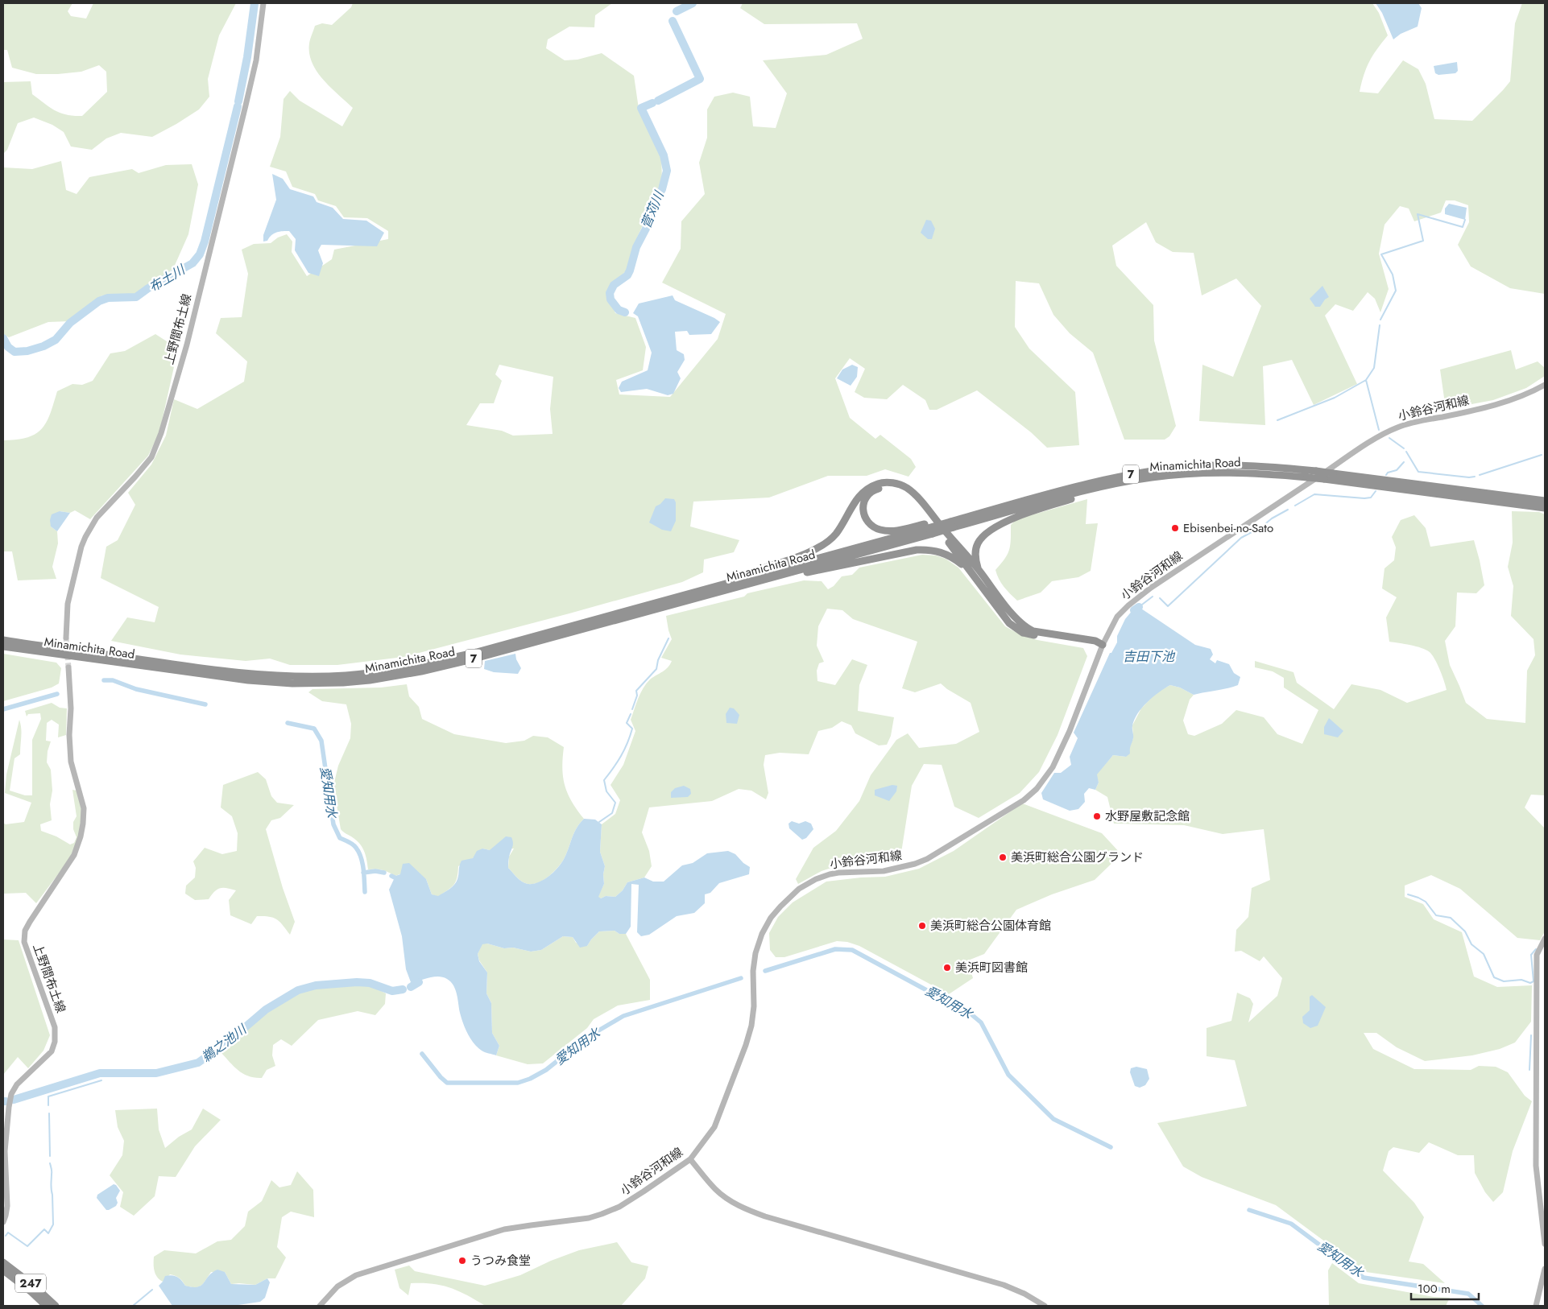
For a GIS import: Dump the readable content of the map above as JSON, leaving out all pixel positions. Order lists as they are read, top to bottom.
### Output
{
  "streets": {
    "highway": ["Minamichita Road", "7", "247"],
    "main road": ["上野間布土線", "小鈴谷河和線"]
  },
  "water": [
    "菅苅川",
    "布土川",
    "吉田下池",
    "愛知用水",
    "鵜之池川"
  ],
  "places": [
    "Ebisenbei-no-Sato",
    "水野屋敷記念館",
    "美浜町総合公園グランド",
    "美浜町総合公園体育館",
    "美浜町図書館",
    "うつみ食堂"
  ],
  "scale_bar": "100 m"
}
